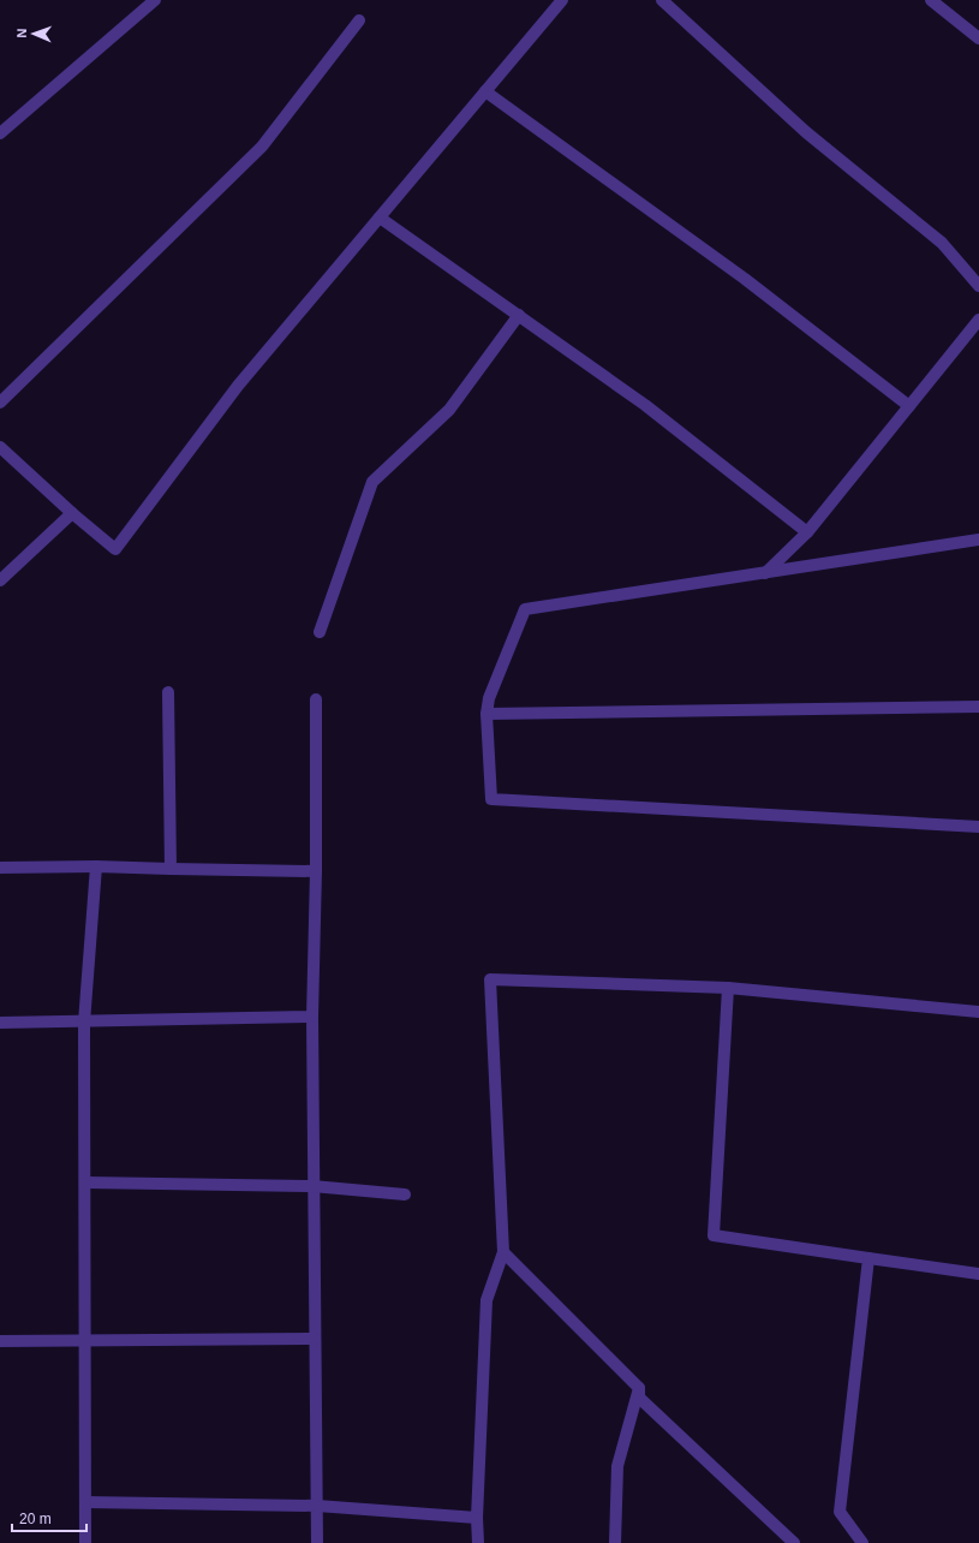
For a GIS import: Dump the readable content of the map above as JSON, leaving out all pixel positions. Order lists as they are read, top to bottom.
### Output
{
  "scale_bar": "20 m",
  "north": "left"
}
